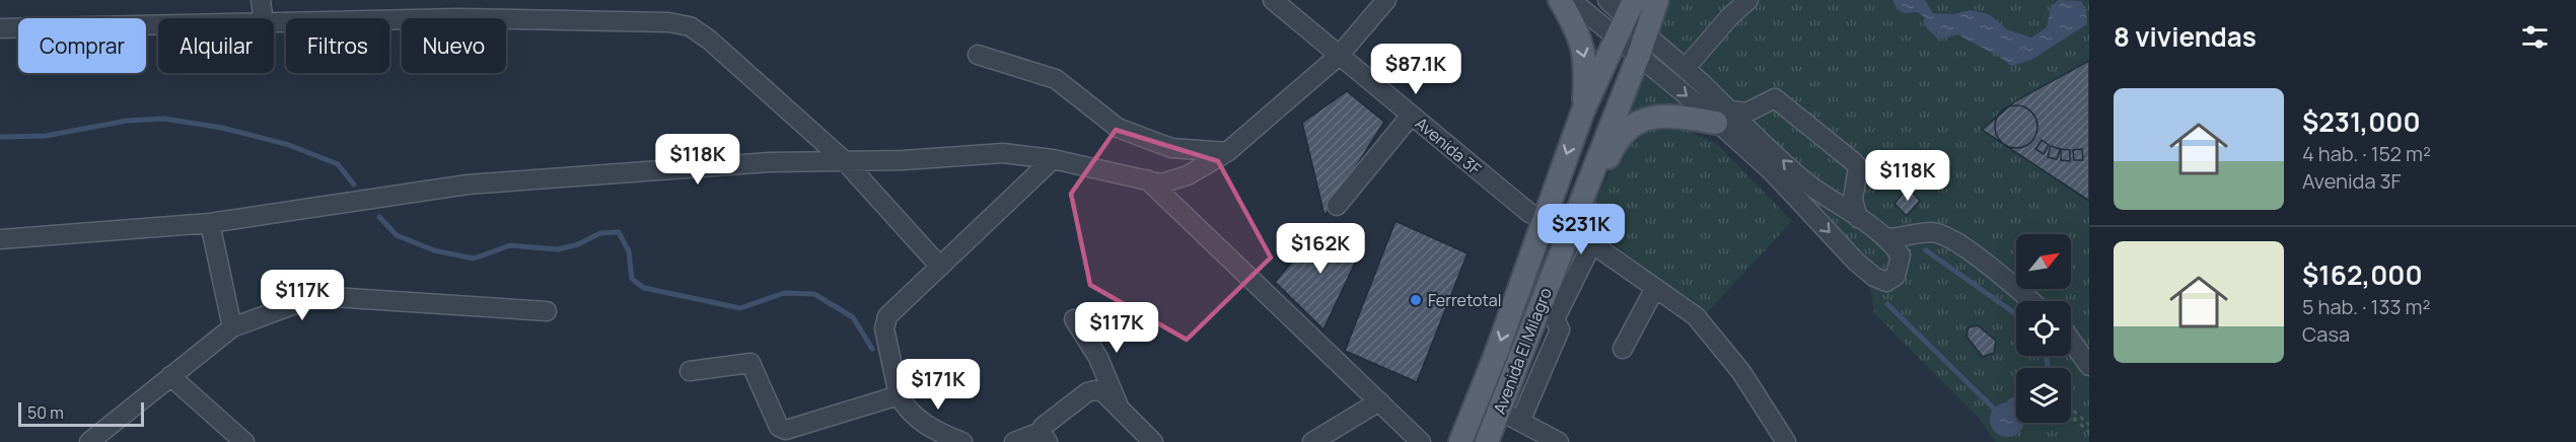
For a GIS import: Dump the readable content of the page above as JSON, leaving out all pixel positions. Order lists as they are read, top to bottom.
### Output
{
  "streets": {
    "main road": ["Avenida El Milagro"],
    "street": ["Avenida 3F"]
  },
  "crossings": [
    ["Avenida 3F", "Avenida El Milagro"]
  ],
  "places": ["Ferretotal"],
  "scale_bar": "50 m",
  "north": "top right",
  "page": {
    "heading": "8 viviendas",
    "chip": [
      "Comprar",
      "Alquilar",
      "Filtros",
      "Nuevo"
    ],
    "price": [
      "$87.1K",
      "$118K",
      "$118K",
      "$231K",
      "$162K",
      "$117K",
      "$117K",
      "$171K"
    ],
    "list": [
      {
        "name": "$231,000",
        "note": "4 hab. · 152 m² · Avenida 3F"
      },
      {
        "name": "$162,000",
        "note": "5 hab. · 133 m² · Casa"
      }
    ],
    "scale": "50 m"
  }
}
